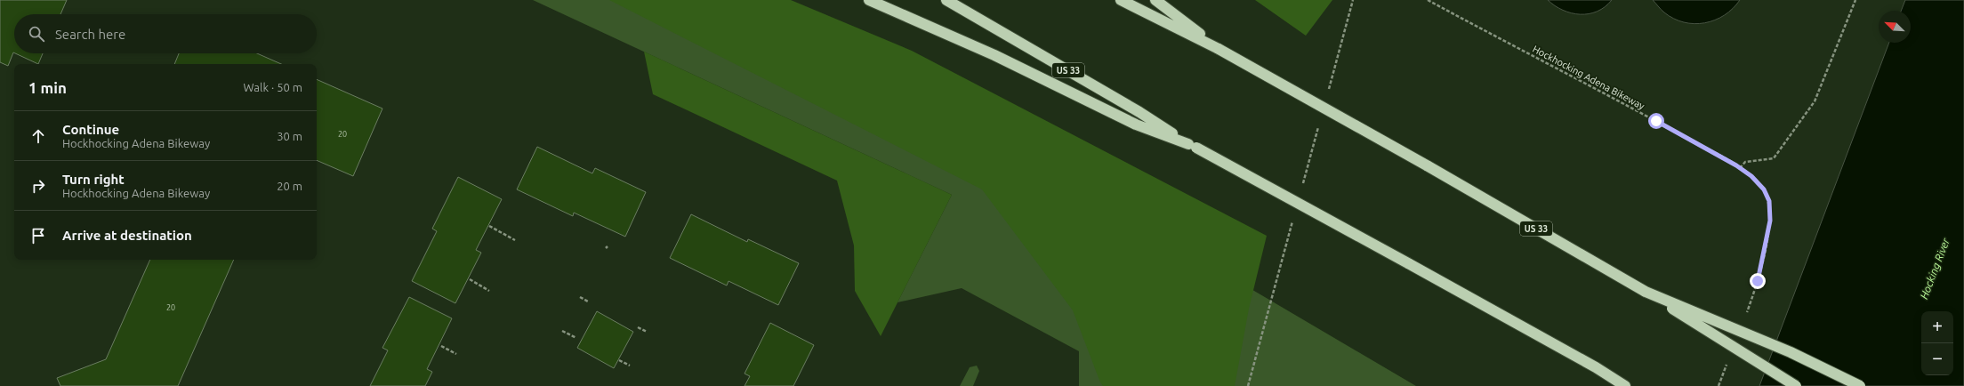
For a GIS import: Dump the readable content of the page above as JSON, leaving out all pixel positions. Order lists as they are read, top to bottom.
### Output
{
  "streets": {
    "highway": ["US 33"],
    "path": ["Hockhocking Adena Bikeway"]
  },
  "water": ["Hocking River"],
  "house_numbers": ["20", "20"],
  "north": "top left",
  "page": {
    "search": "Search here",
    "heading": ["1 min", "Walk · 50 m"],
    "list": [
      ["Continue", "Hockhocking Adena Bikeway", "30 m"],
      ["Turn right", "Hockhocking Adena Bikeway", "20 m"],
      "Arrive at destination"
    ],
    "map_buttons": ["+", "−"]
  }
}
